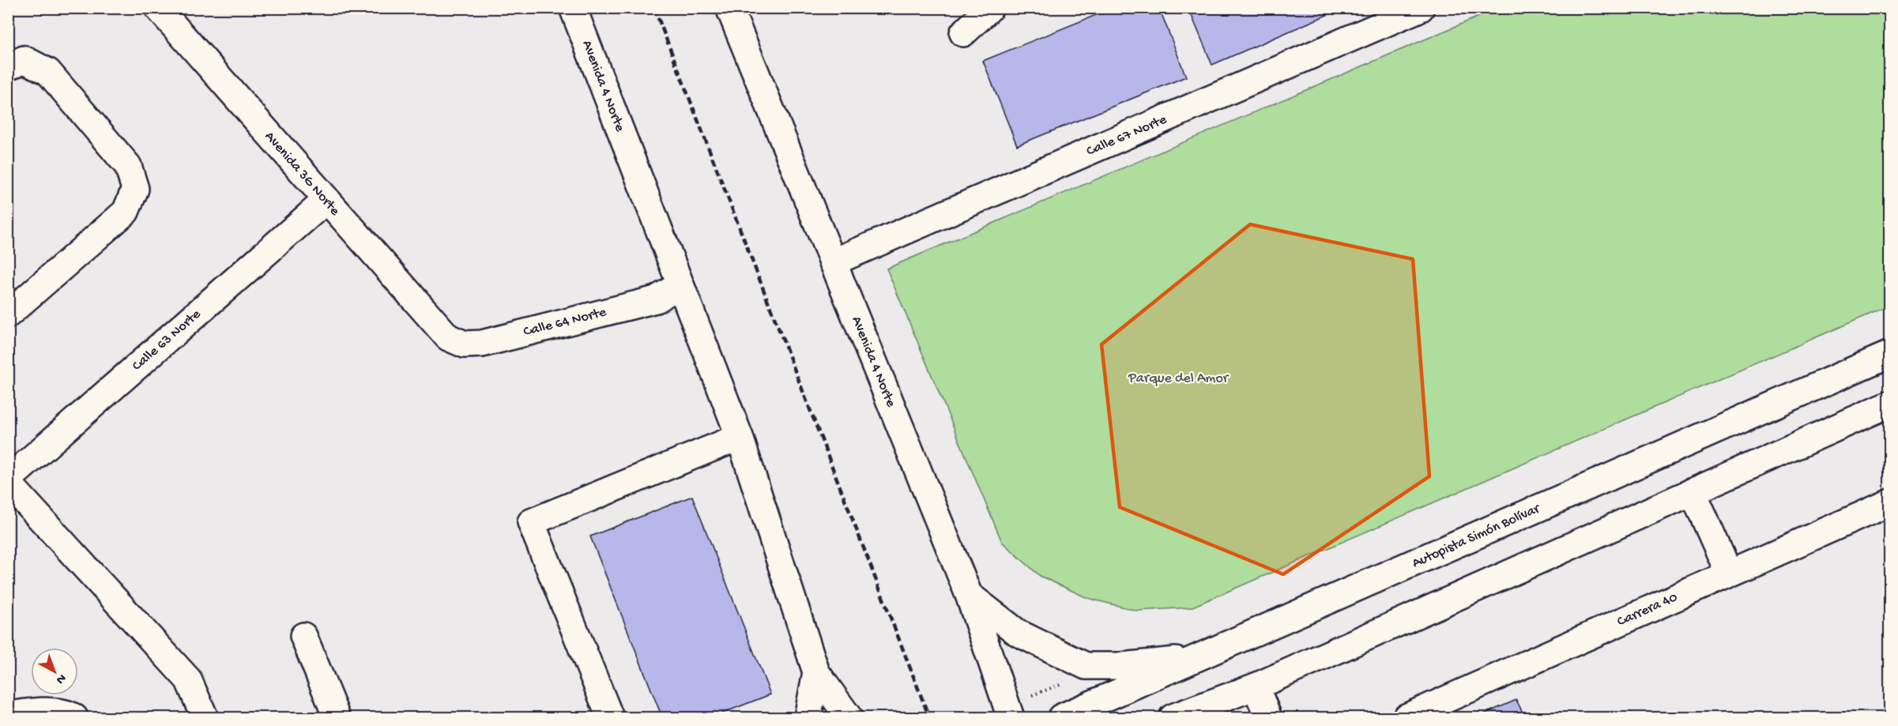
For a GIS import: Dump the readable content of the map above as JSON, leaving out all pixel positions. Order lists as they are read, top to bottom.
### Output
{
  "streets": {
    "main road": [
      "Avenida 4 Norte",
      "Calle 67 Norte",
      "Avenida 3G Norte",
      "Calle 64 Norte",
      "Calle 63 Norte",
      "Autopista Simón Bolívar",
      "Carrera 40"
    ]
  },
  "crossings": [
    ["Avenida 4 Norte", "Calle 67 Norte"],
    ["Avenida 4 Norte", "Calle 64 Norte"],
    ["Avenida 3G Norte", "Calle 64 Norte"],
    ["Avenida 3G Norte", "Calle 63 Norte"]
  ],
  "parks": ["Parque del Amor"],
  "north": "bottom right"
}
